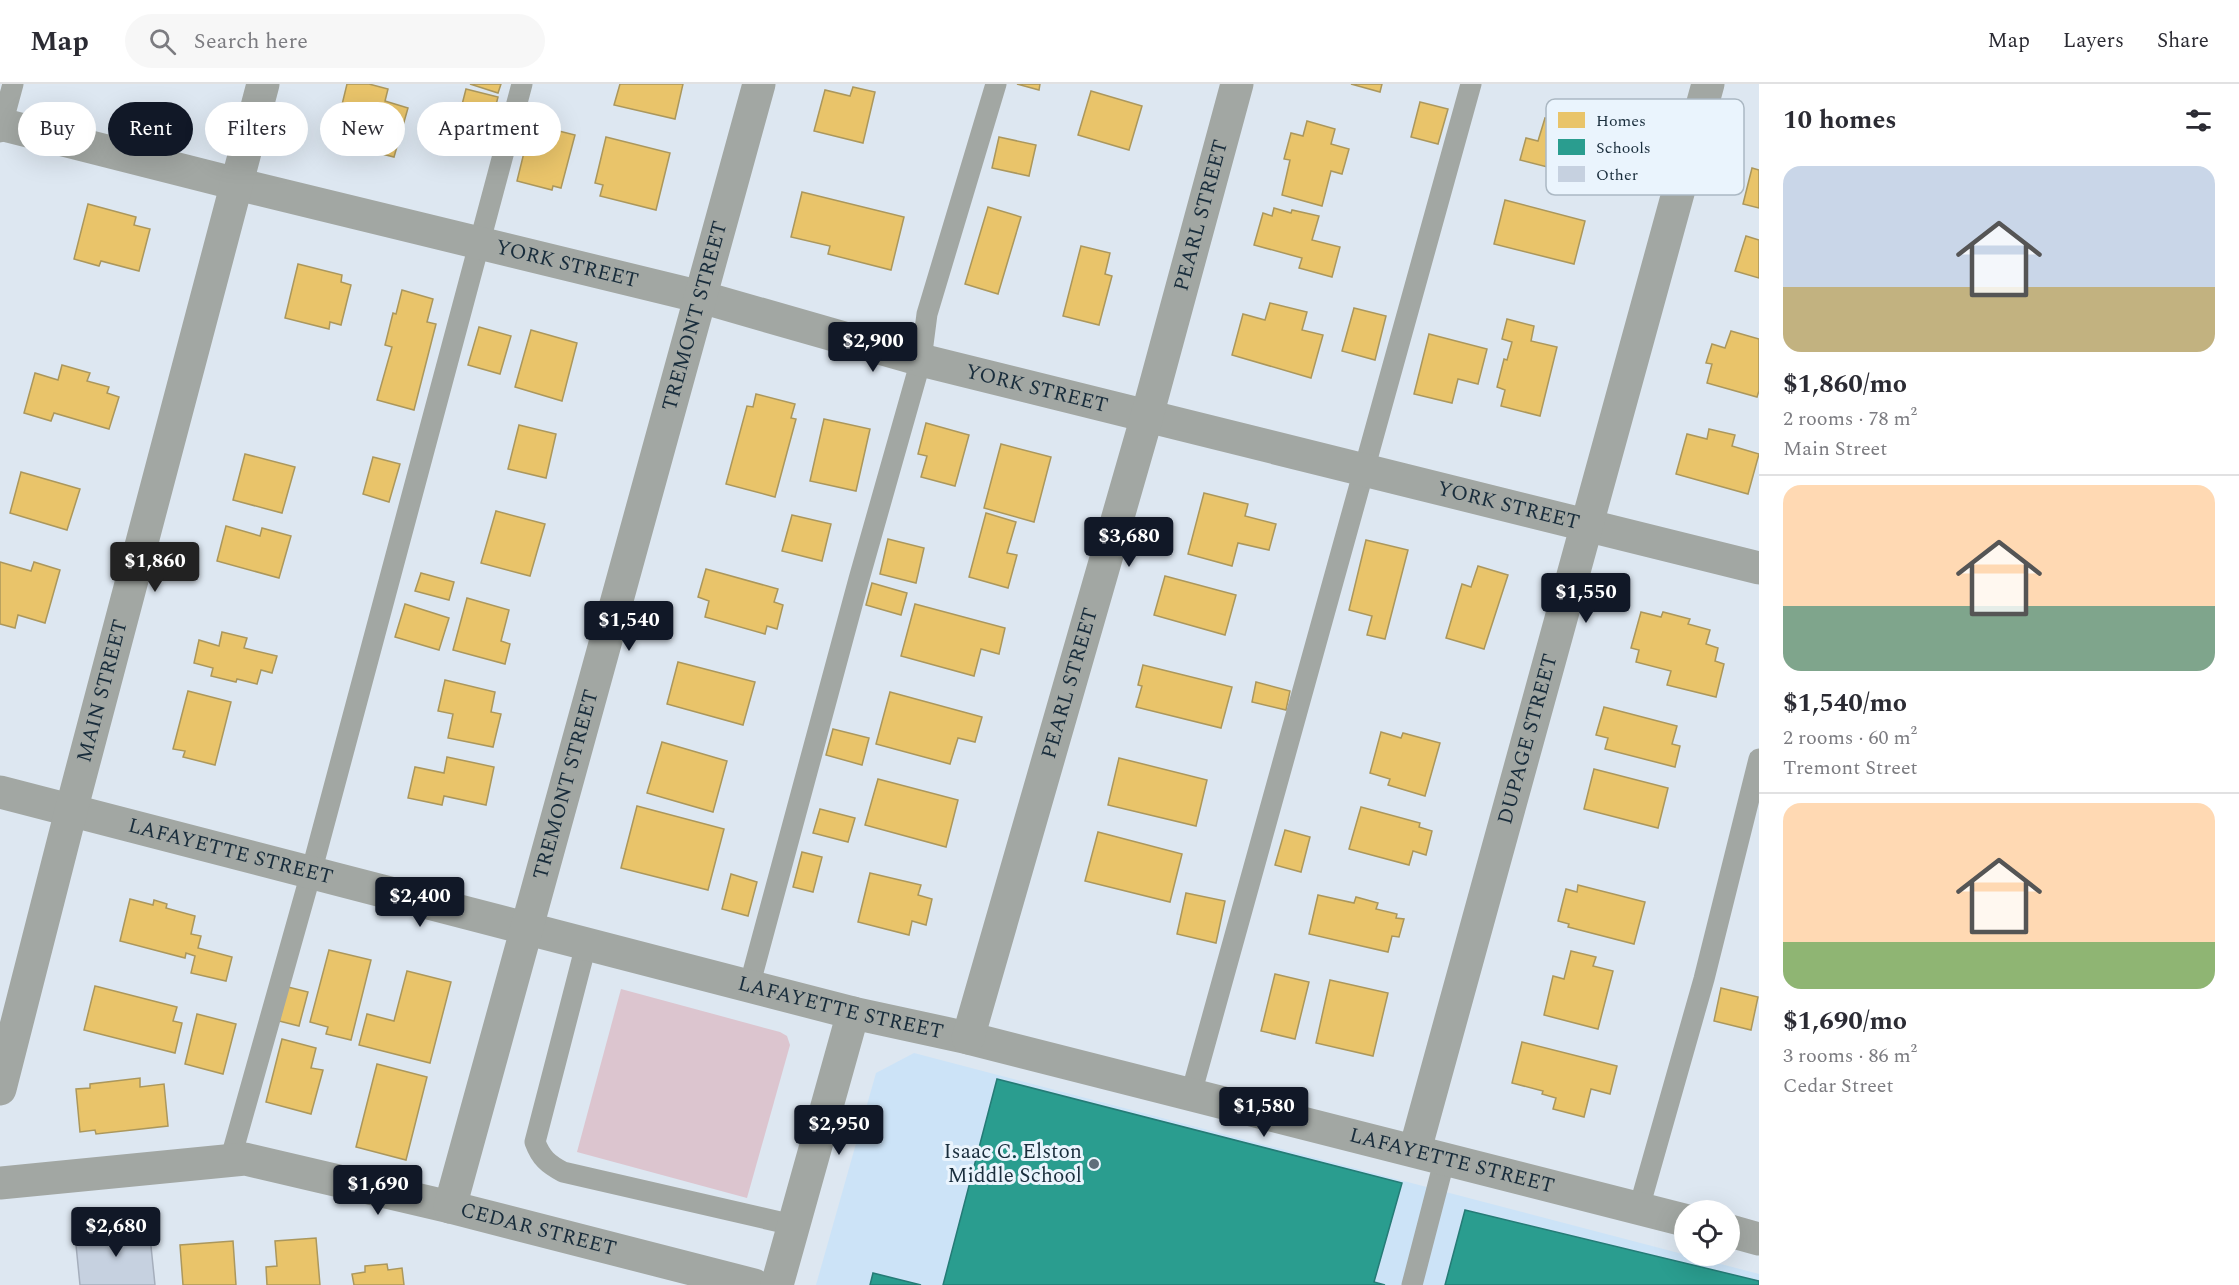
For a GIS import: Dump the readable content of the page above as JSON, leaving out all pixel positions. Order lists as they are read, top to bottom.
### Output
{
  "streets": {
    "street": [
      "PEARL STREET",
      "YORK STREET",
      "TREMONT STREET",
      "MAIN STREET",
      "DUPAGE STREET",
      "LAFAYETTE STREET",
      "CEDAR STREET"
    ]
  },
  "crossings": [
    ["PEARL STREET", "YORK STREET"],
    ["PEARL STREET", "LAFAYETTE STREET"],
    ["YORK STREET", "TREMONT STREET"],
    ["YORK STREET", "MAIN STREET"],
    ["YORK STREET", "DUPAGE STREET"],
    ["TREMONT STREET", "LAFAYETTE STREET"],
    ["TREMONT STREET", "CEDAR STREET"],
    ["MAIN STREET", "LAFAYETTE STREET"],
    ["DUPAGE STREET", "LAFAYETTE STREET"]
  ],
  "places": ["Isaac C. Elston Middle School"],
  "legend": ["Homes", "Schools", "Other"],
  "page": {
    "header": "Map",
    "search": "Search here",
    "nav": ["Map", "Layers", "Share"],
    "heading": "10 homes",
    "chip": [
      "Buy",
      "Rent",
      "Filters",
      "New",
      "Apartment"
    ],
    "list": [
      {
        "name": "$1,860/mo",
        "note": "2 rooms · 78 m² · Main Street"
      },
      {
        "name": "$1,540/mo",
        "note": "2 rooms · 60 m² · Tremont Street"
      },
      {
        "name": "$1,690/mo",
        "note": "3 rooms · 86 m² · Cedar Street"
      }
    ],
    "price": [
      "$2,900",
      "$3,680",
      "$1,860",
      "$1,550",
      "$1,540",
      "$2,400",
      "$1,580",
      "$2,950",
      "$1,690",
      "$2,680"
    ]
  }
}
